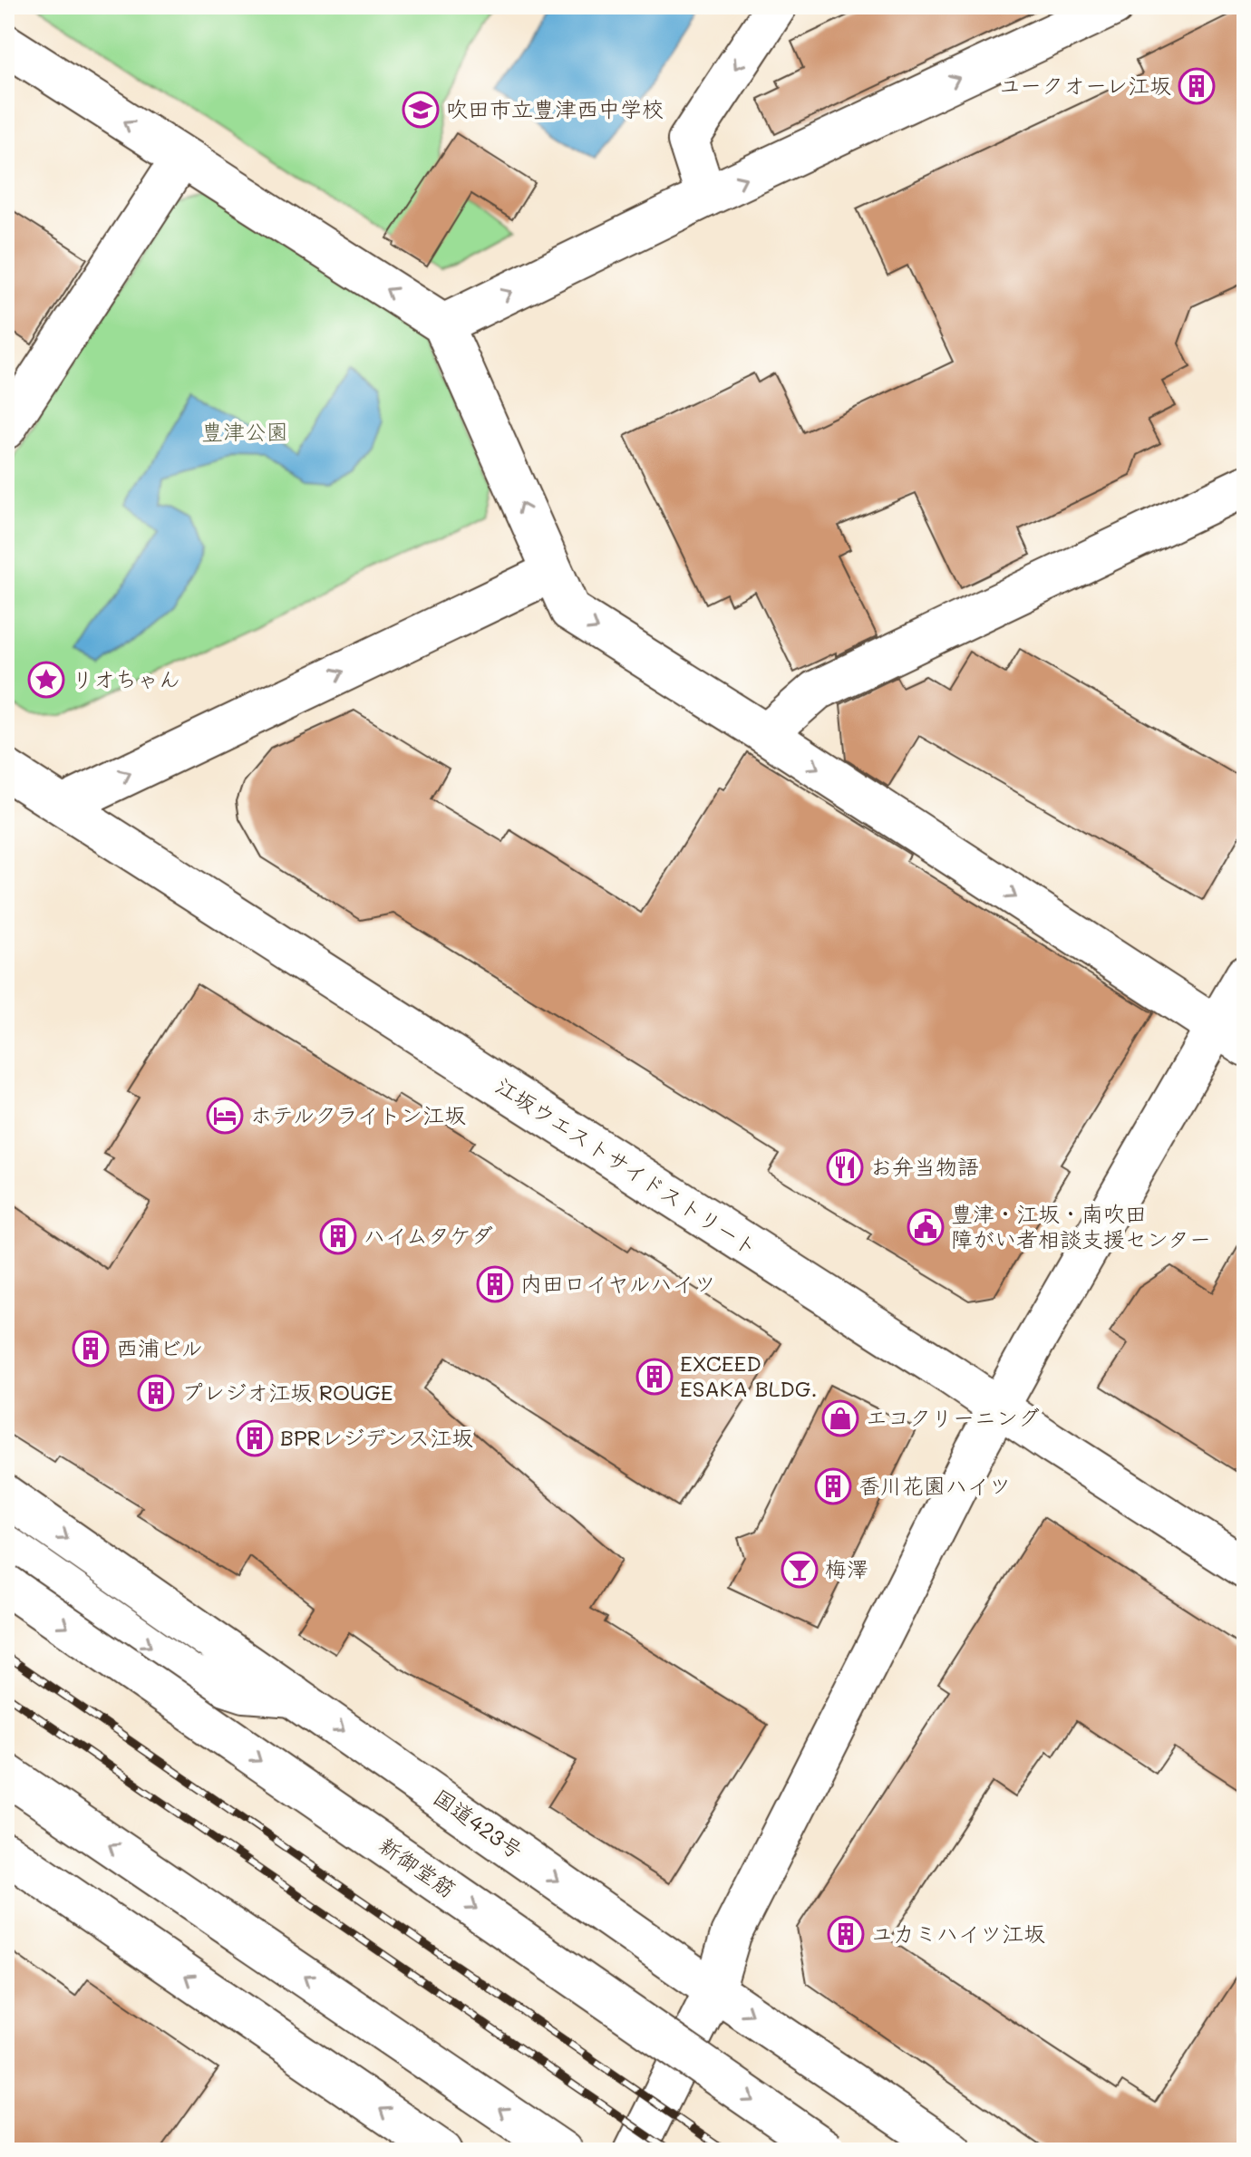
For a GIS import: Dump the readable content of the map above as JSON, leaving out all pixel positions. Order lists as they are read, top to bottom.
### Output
{
  "streets": {
    "main road": ["江坂ウエストサイドストリート", "国道423号", "新御堂筋"]
  },
  "parks": ["豊津公園"],
  "places": {
    "building": [
      "ユークオーレ江坂",
      "ハイムタケダ",
      "内田ロイヤルハイツ",
      "西浦ビル",
      "EXCEED ESAKA BLDG.",
      "プレジオ江坂 ROUGE",
      "BPRレジデンス江坂",
      "香川花園ハイツ",
      "ユカミハイツ江坂"
    ],
    "school or university": ["吹田市立豊津西中学校"],
    "place": ["リオちゃん"],
    "hotel": ["ホテルクライトン江坂"],
    "restaurant": ["お弁当物語"],
    "public building": ["豊津・江坂・南吹田 障がい者相談支援センター"],
    "shop": ["エコクリーニング"],
    "bar": ["梅澤"]
  }
}
